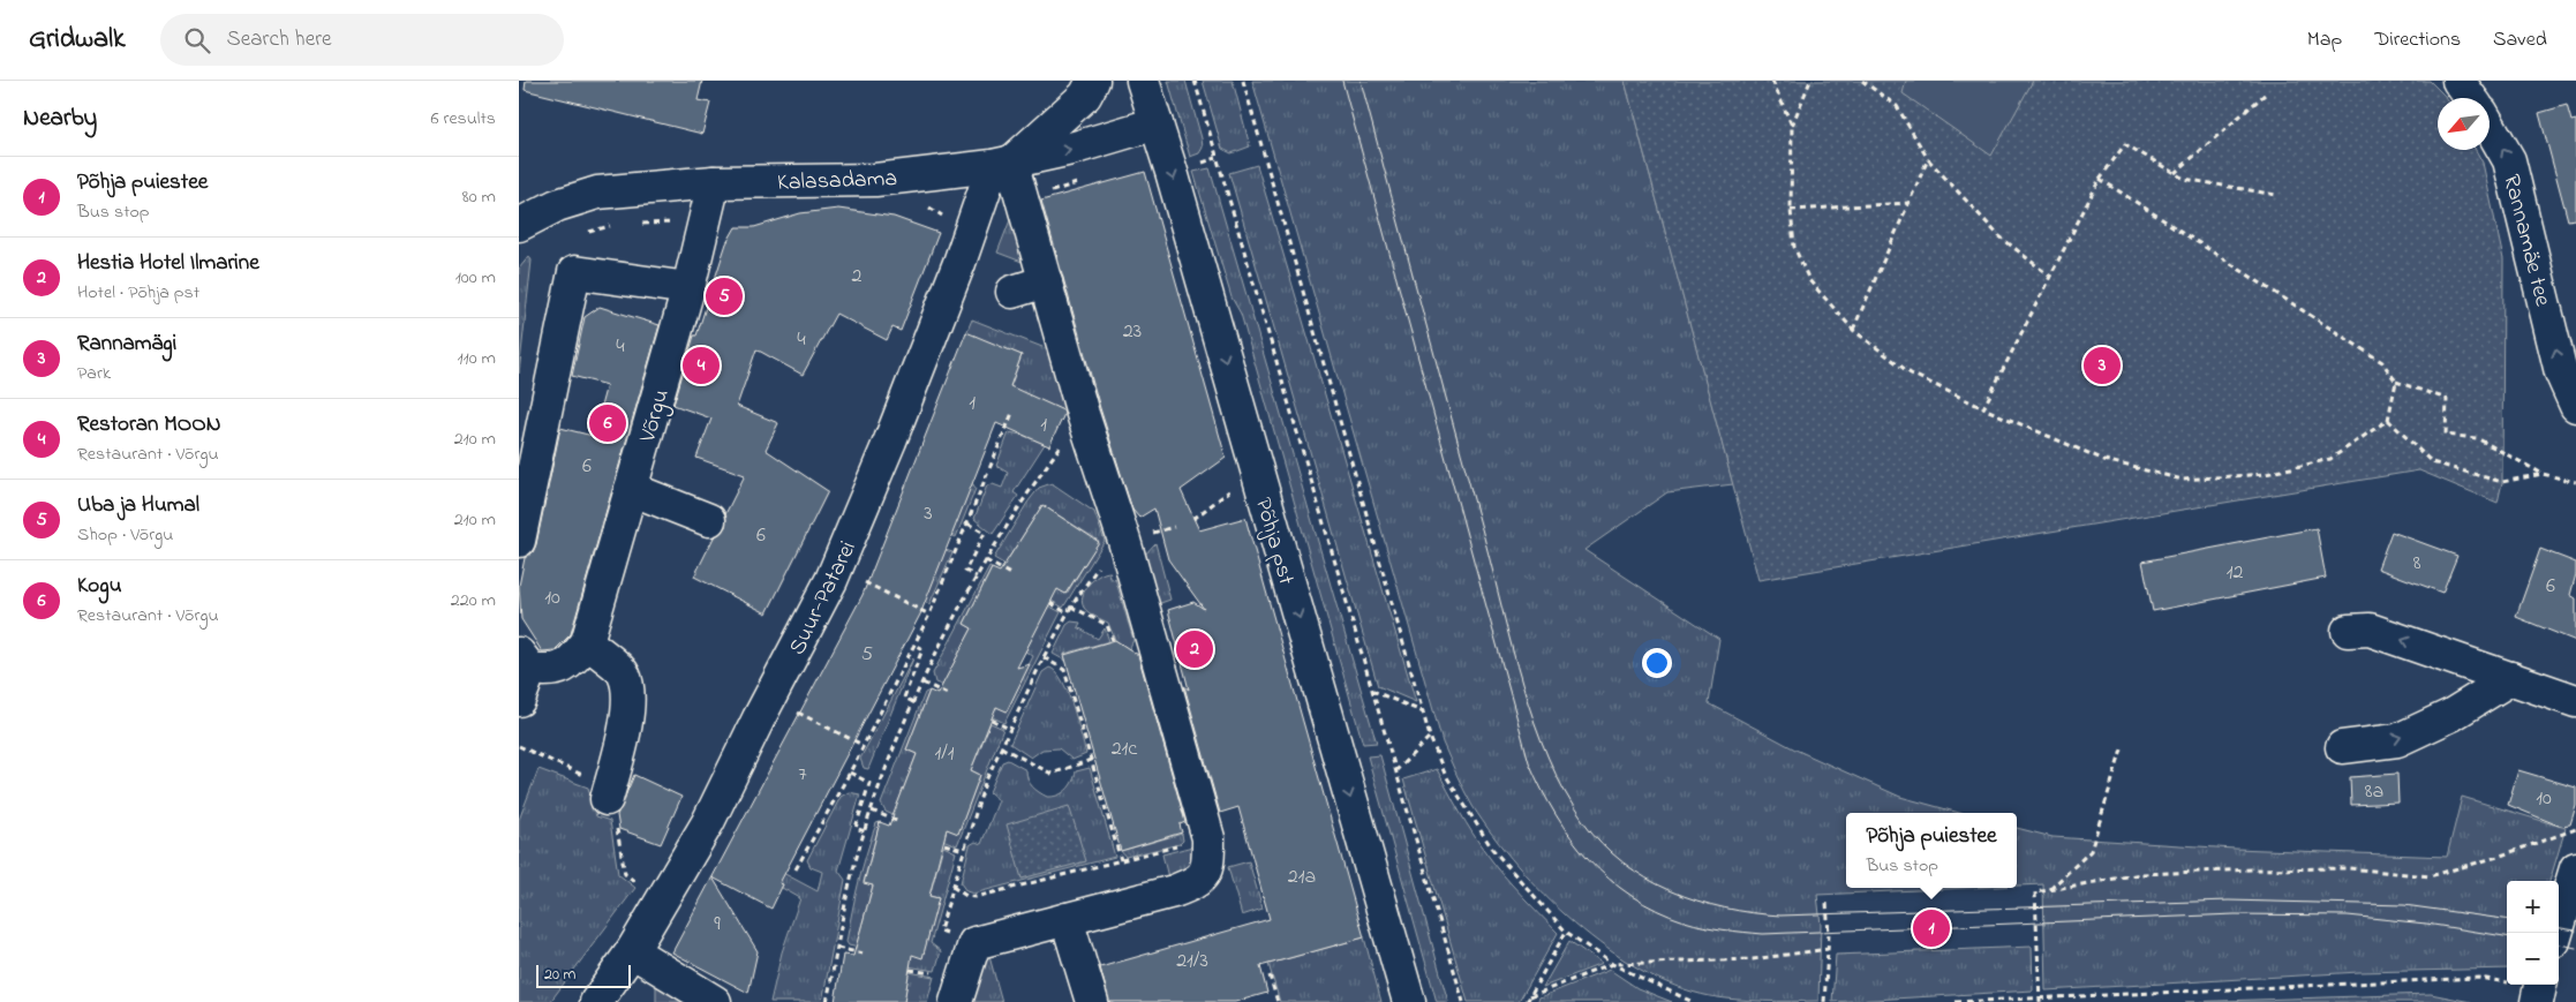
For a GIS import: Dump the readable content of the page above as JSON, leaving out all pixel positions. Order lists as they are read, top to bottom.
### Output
{
  "streets": {
    "street": [
      "Kalasadama",
      "Rannamäe tee",
      "Võrgu",
      "Põhja pst",
      "Suur-Patarei"
    ]
  },
  "crossings": [
    ["Kalasadama", "Võrgu"],
    ["Kalasadama", "Põhja pst"],
    ["Kalasadama", "Suur-Patarei"]
  ],
  "one_way": ["Rannamäe tee"],
  "house_numbers": [
    "2",
    "23",
    "4",
    "4",
    "1",
    "1",
    "6",
    "3",
    "6",
    "8",
    "12",
    "6",
    "10",
    "5",
    "21c",
    "1/1",
    "7",
    "8a",
    "10",
    "21a",
    "9",
    "21/3"
  ],
  "scale_bar": "20 m",
  "north": "bottom left",
  "page": {
    "header": "Gridwalk",
    "search": "Search here",
    "nav": ["Map", "Directions", "Saved"],
    "heading": ["Nearby", "6 results"],
    "list": [
      {
        "mark": "1",
        "name": "Põhja puiestee",
        "note": "Bus stop",
        "value": "80 m"
      },
      {
        "mark": "2",
        "name": "Hestia Hotel Ilmarine",
        "note": "Hotel · Põhja pst",
        "value": "100 m"
      },
      {
        "mark": "3",
        "name": "Rannamägi",
        "note": "Park",
        "value": "110 m"
      },
      {
        "mark": "4",
        "name": "Restoran MOON",
        "note": "Restaurant · Võrgu",
        "value": "210 m"
      },
      {
        "mark": "5",
        "name": "Uba ja Humal",
        "note": "Shop · Võrgu",
        "value": "210 m"
      },
      {
        "mark": "6",
        "name": "Kogu",
        "note": "Restaurant · Võrgu",
        "value": "220 m"
      }
    ],
    "pins": [
      "5",
      "3",
      "4",
      "6",
      "2",
      "1"
    ],
    "popup": ["Põhja puiestee", "Bus stop"],
    "map_buttons": ["+", "−"],
    "scale": "20 m"
  }
}
